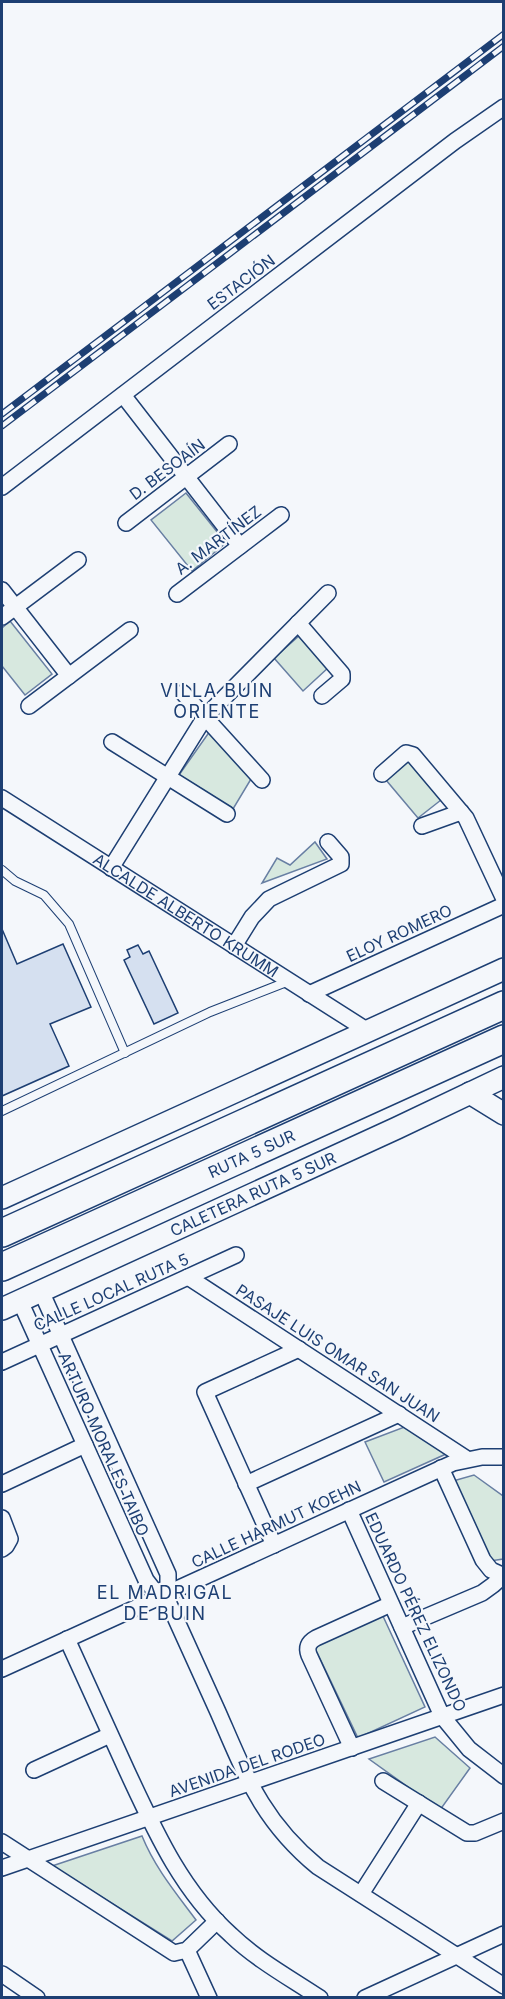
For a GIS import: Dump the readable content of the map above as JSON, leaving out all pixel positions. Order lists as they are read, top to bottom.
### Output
{
  "streets": {
    "highway": ["RUTA 5 SUR"],
    "main road": ["CALETERA RUTA 5 SUR"],
    "street": [
      "ESTACIÓN",
      "D. BESOAÍN",
      "A. MARTÍNEZ",
      "ALCALDE ALBERTO KRUMM",
      "ELOY ROMERO",
      "CALLE LOCAL RUTA 5",
      "PASAJE LUIS OMAR SAN JUAN",
      "ARTURO MORALES TAIBO",
      "CALLE HARMUT KOEHN",
      "EDUARDO PÉREZ ELIZONDO",
      "AVENIDA DEL RODEO"
    ]
  },
  "crossings": [
    ["ALCALDE ALBERTO KRUMM", "ELOY ROMERO"],
    ["CALETERA RUTA 5 SUR", "ARTURO MORALES TAIBO"],
    ["CALLE LOCAL RUTA 5", "PASAJE LUIS OMAR SAN JUAN"],
    ["CALLE LOCAL RUTA 5", "ARTURO MORALES TAIBO"],
    ["PASAJE LUIS OMAR SAN JUAN", "CALLE HARMUT KOEHN"],
    ["ARTURO MORALES TAIBO", "CALLE HARMUT KOEHN"],
    ["ARTURO MORALES TAIBO", "AVENIDA DEL RODEO"],
    ["CALLE HARMUT KOEHN", "EDUARDO PÉREZ ELIZONDO"],
    ["EDUARDO PÉREZ ELIZONDO", "AVENIDA DEL RODEO"]
  ],
  "districts": ["VILLA BUIN ORIENTE", "EL MADRIGAL DE BUIN"]
}
